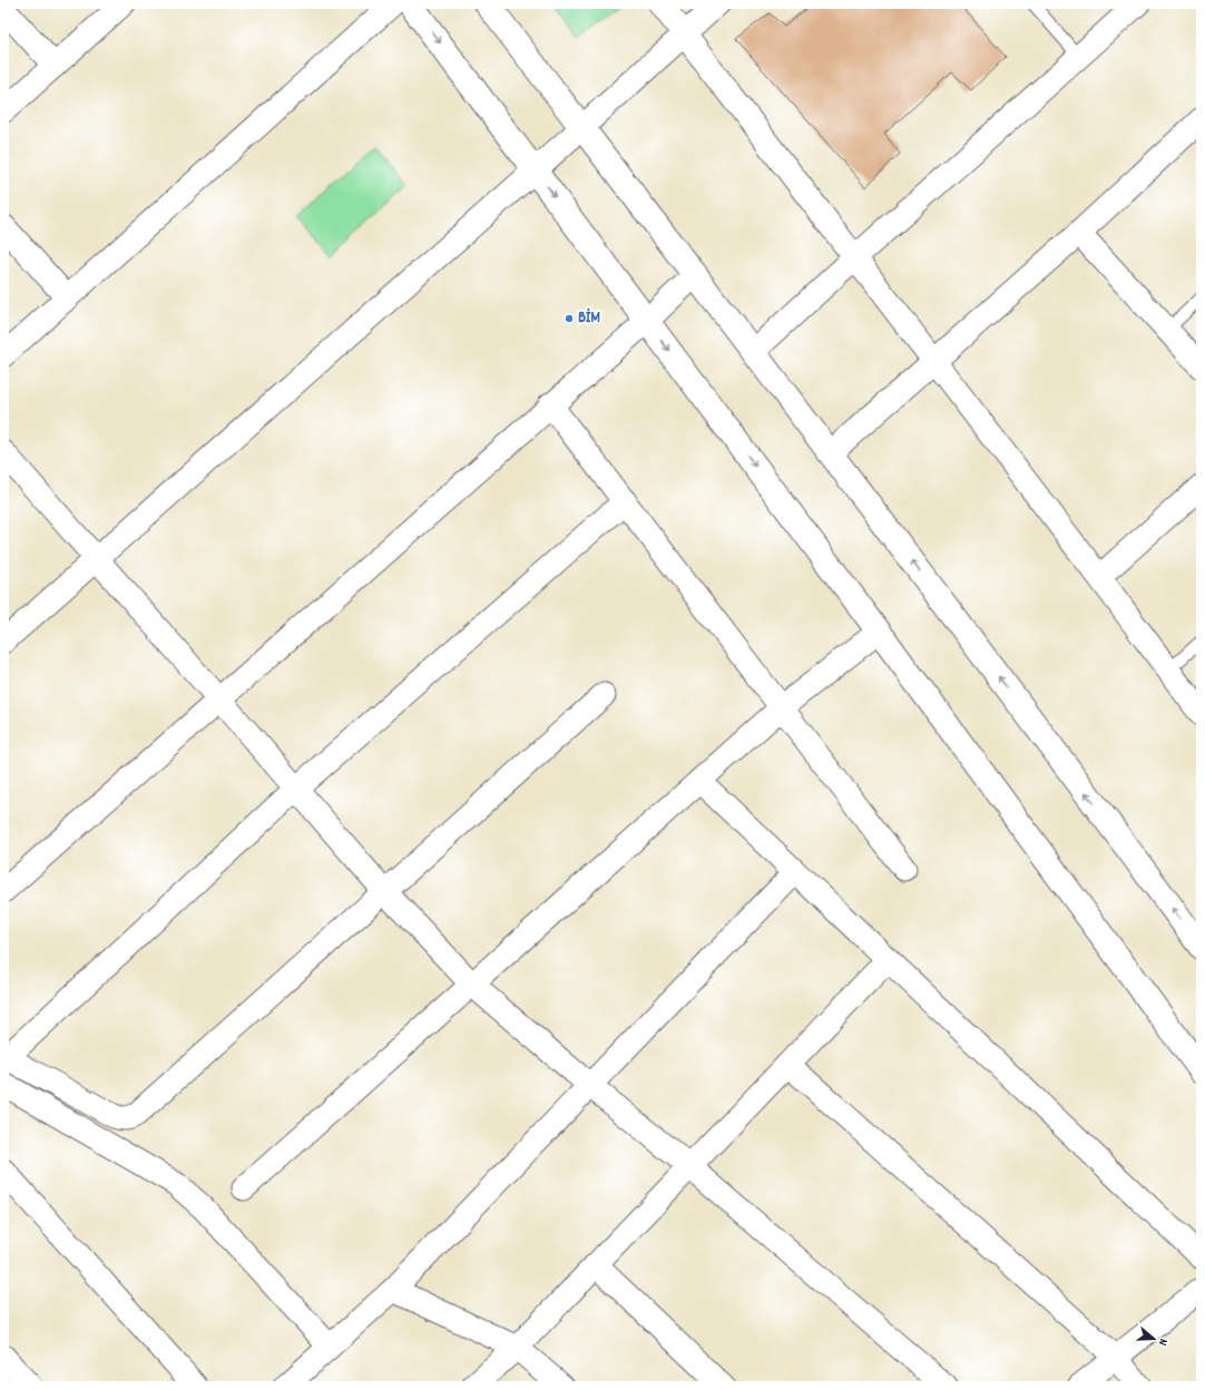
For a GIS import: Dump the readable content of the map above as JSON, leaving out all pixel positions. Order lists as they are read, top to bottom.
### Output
{
  "places": ["BİM"],
  "north": "right"
}
